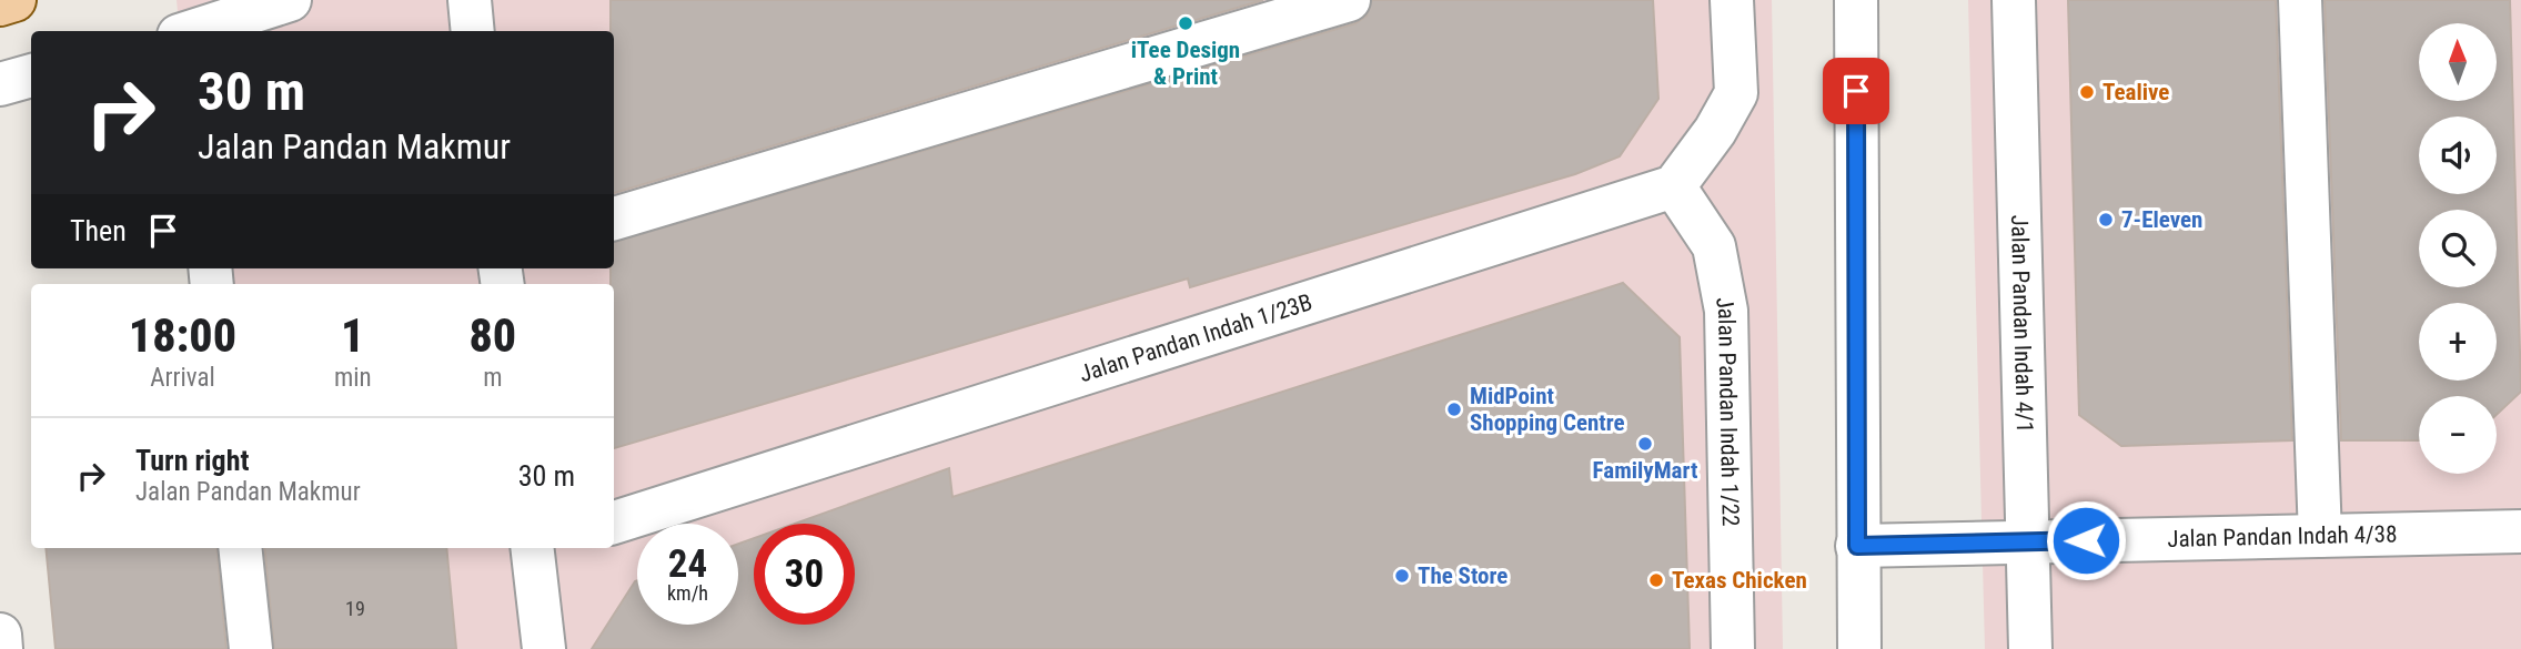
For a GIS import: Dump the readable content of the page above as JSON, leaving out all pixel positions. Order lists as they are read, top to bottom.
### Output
{
  "streets": {
    "street": [
      "Jalan Pandan Indah 4/1",
      "Jalan Pandan Indah 1/23B",
      "Jalan Pandan Indah 1/22",
      "Jalan Pandan Indah 4/38"
    ]
  },
  "crossings": [
    ["Jalan Pandan Indah 4/1", "Jalan Pandan Indah 4/38"],
    ["Jalan Pandan Indah 1/23B", "Jalan Pandan Indah 1/22"]
  ],
  "places": [
    "iTee Design & Print",
    "Tealive",
    "7-Eleven",
    "MidPoint Shopping Centre",
    "FamilyMart",
    "The Store",
    "Texas Chicken"
  ],
  "house_numbers": ["19"],
  "north": "top",
  "page": {
    "map_buttons": ["+", "−"],
    "turn": ["30 m", "Jalan Pandan Makmur"],
    "then": "Then",
    "eta": [
      "18:00",
      "Arrival",
      "1",
      "min",
      "80",
      "m"
    ],
    "list": [
      {
        "name": "Turn right",
        "note": "Jalan Pandan Makmur",
        "value": "30 m"
      }
    ],
    "speed": "24 km/h",
    "limit": "30"
  }
}
